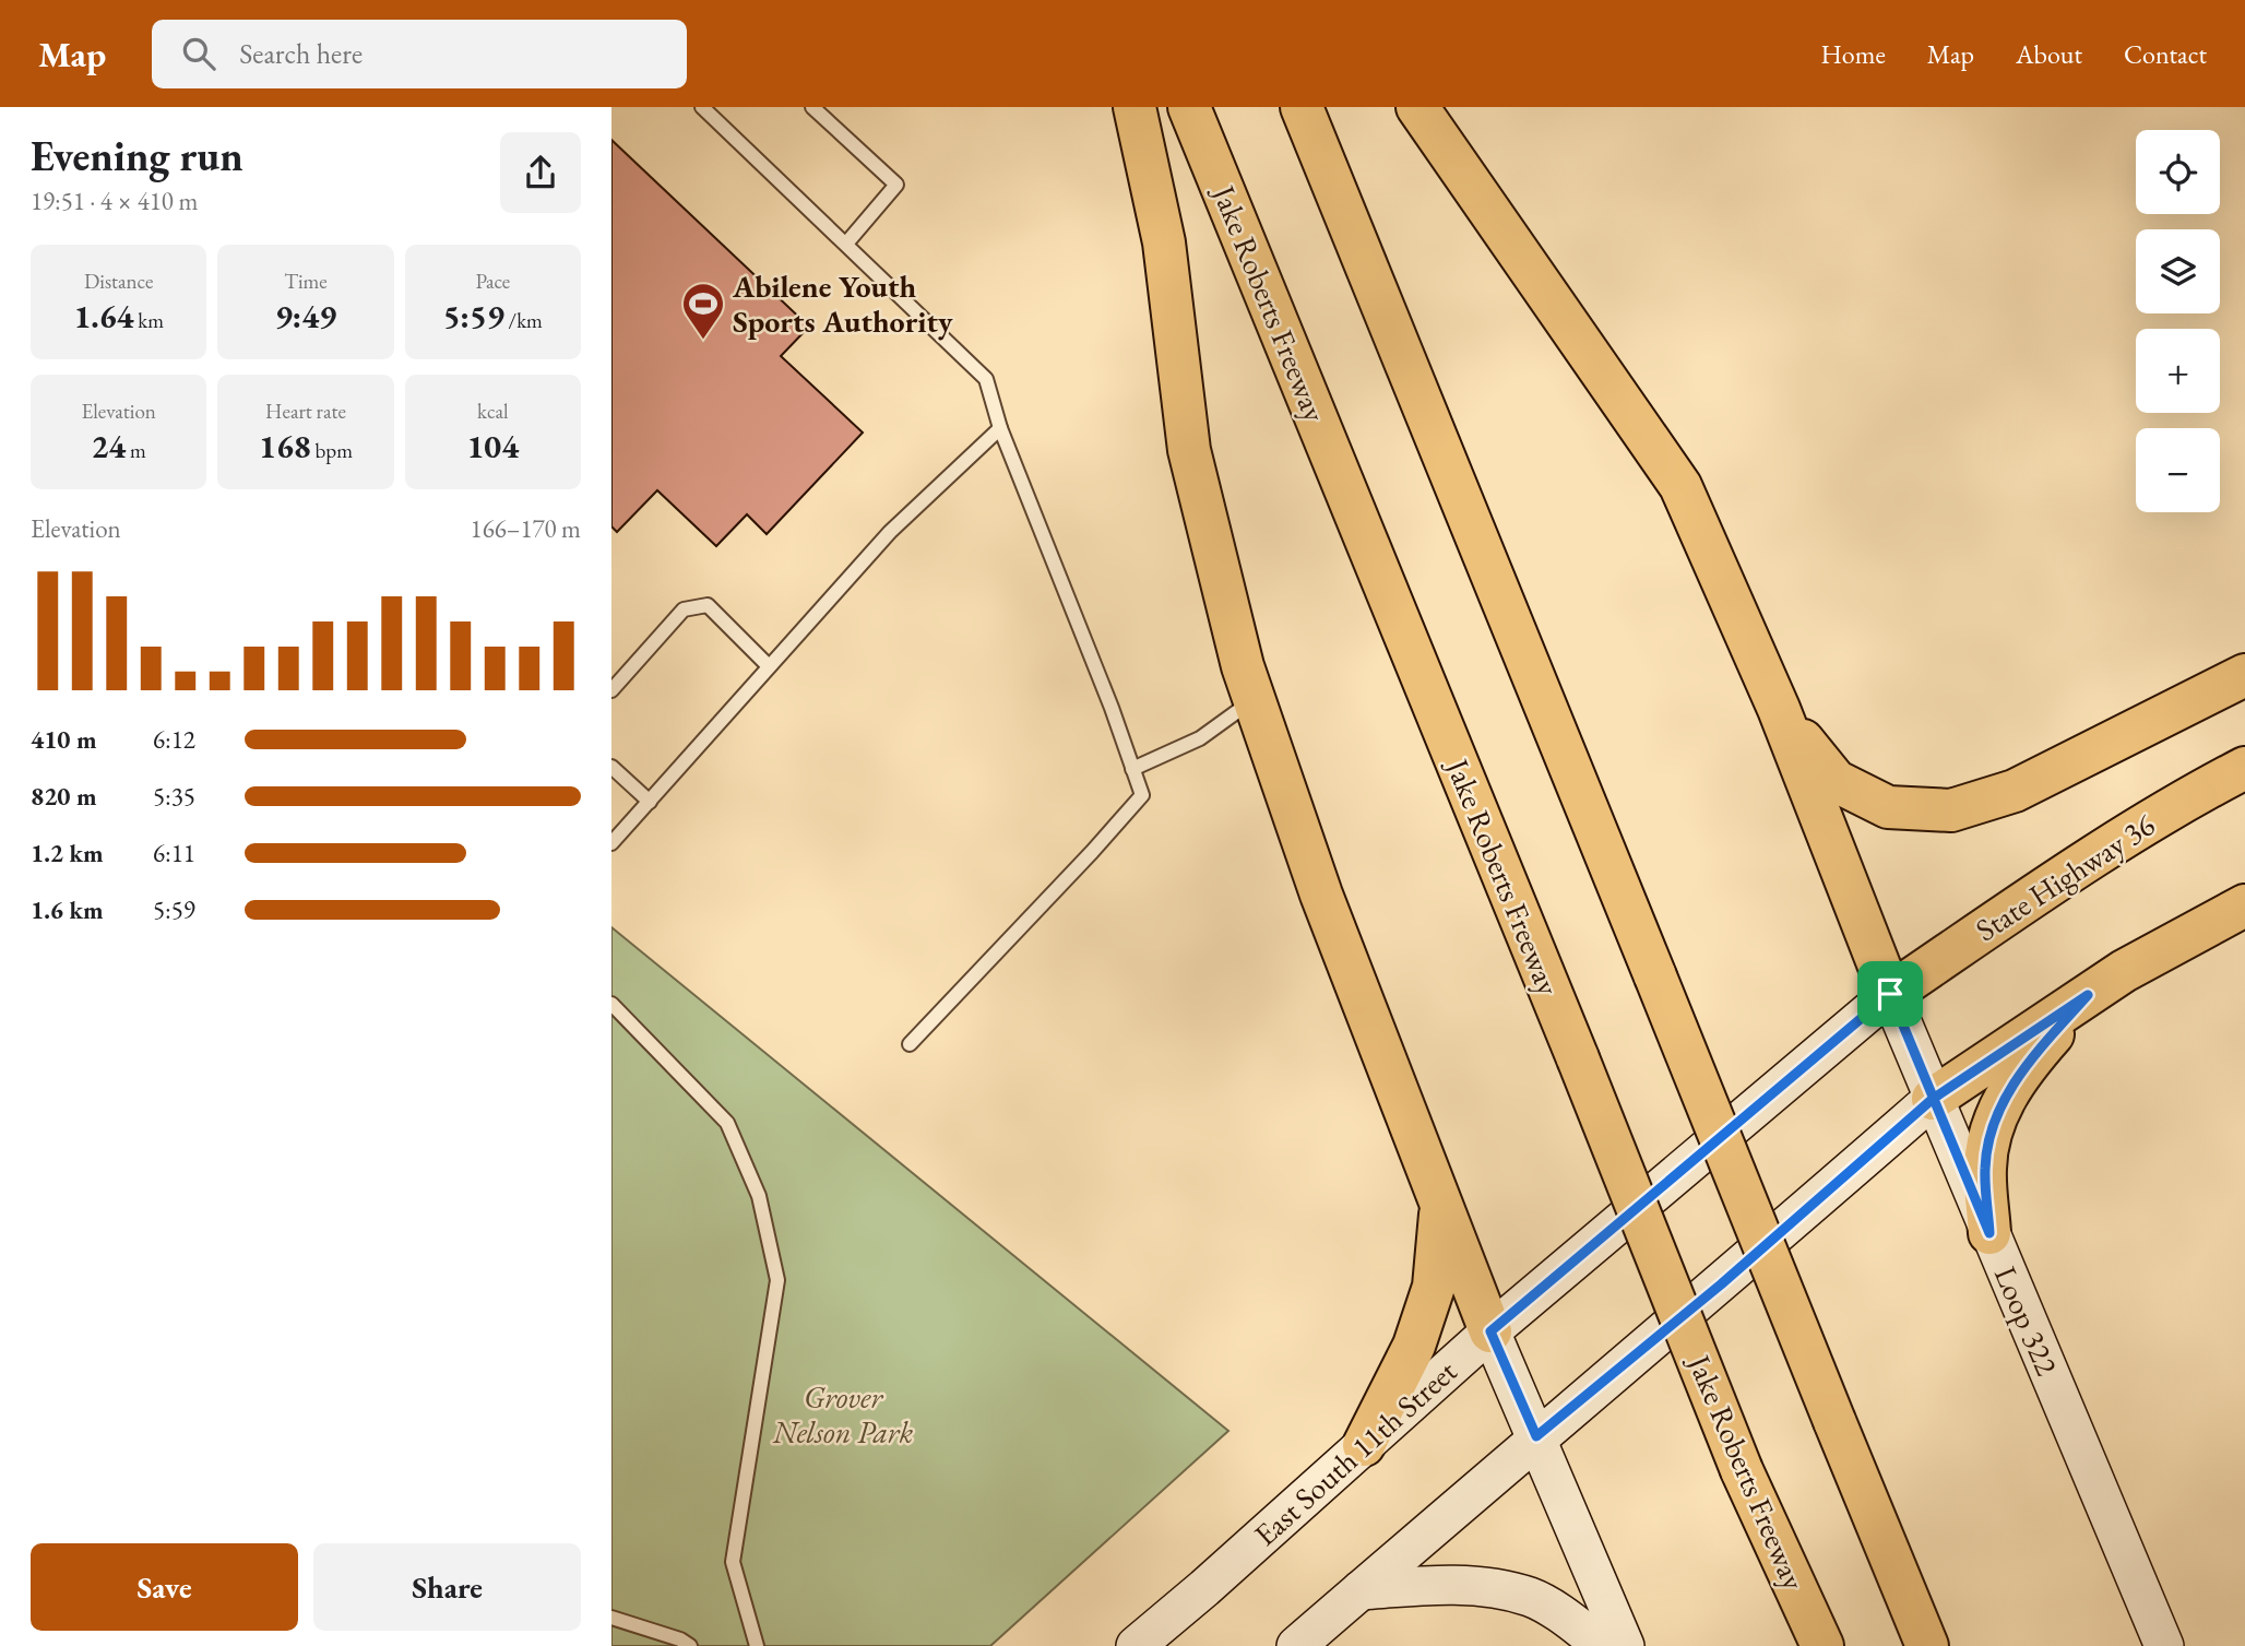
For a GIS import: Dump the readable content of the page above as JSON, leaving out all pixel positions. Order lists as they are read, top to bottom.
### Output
{
  "streets": {
    "main road": [
      "Jake Roberts Freeway",
      "State Highway 36",
      "Loop 322",
      "East South 11th Street"
    ]
  },
  "crossings": [
    ["State Highway 36", "Loop 322"],
    ["State Highway 36", "East South 11th Street"],
    ["Loop 322", "East South 11th Street"]
  ],
  "parks": ["Grover Nelson Park"],
  "places": {
    "sports": ["Abilene Youth Sports Authority"]
  },
  "page": {
    "header": "Map",
    "search": "Search here",
    "nav": [
      "Home",
      "Map",
      "About",
      "Contact"
    ],
    "heading": ["Evening run", "19:51 · 4 × 410 m"],
    "map_buttons": ["+", "−"],
    "stats": [
      ["Distance", "1.64 km"],
      ["Time", "9:49"],
      ["Pace", "5:59 /km"],
      ["Elevation", "24 m"],
      ["Heart rate", "168 bpm"],
      ["kcal", "104"]
    ],
    "chart": ["Elevation", "166–170 m"],
    "list": [
      {
        "name": "410 m",
        "note": "6:12"
      },
      {
        "name": "820 m",
        "note": "5:35"
      },
      {
        "name": "1.2 km",
        "note": "6:11"
      },
      {
        "name": "1.6 km",
        "note": "5:59"
      }
    ],
    "buttons": ["Save", "Share"]
  }
}
